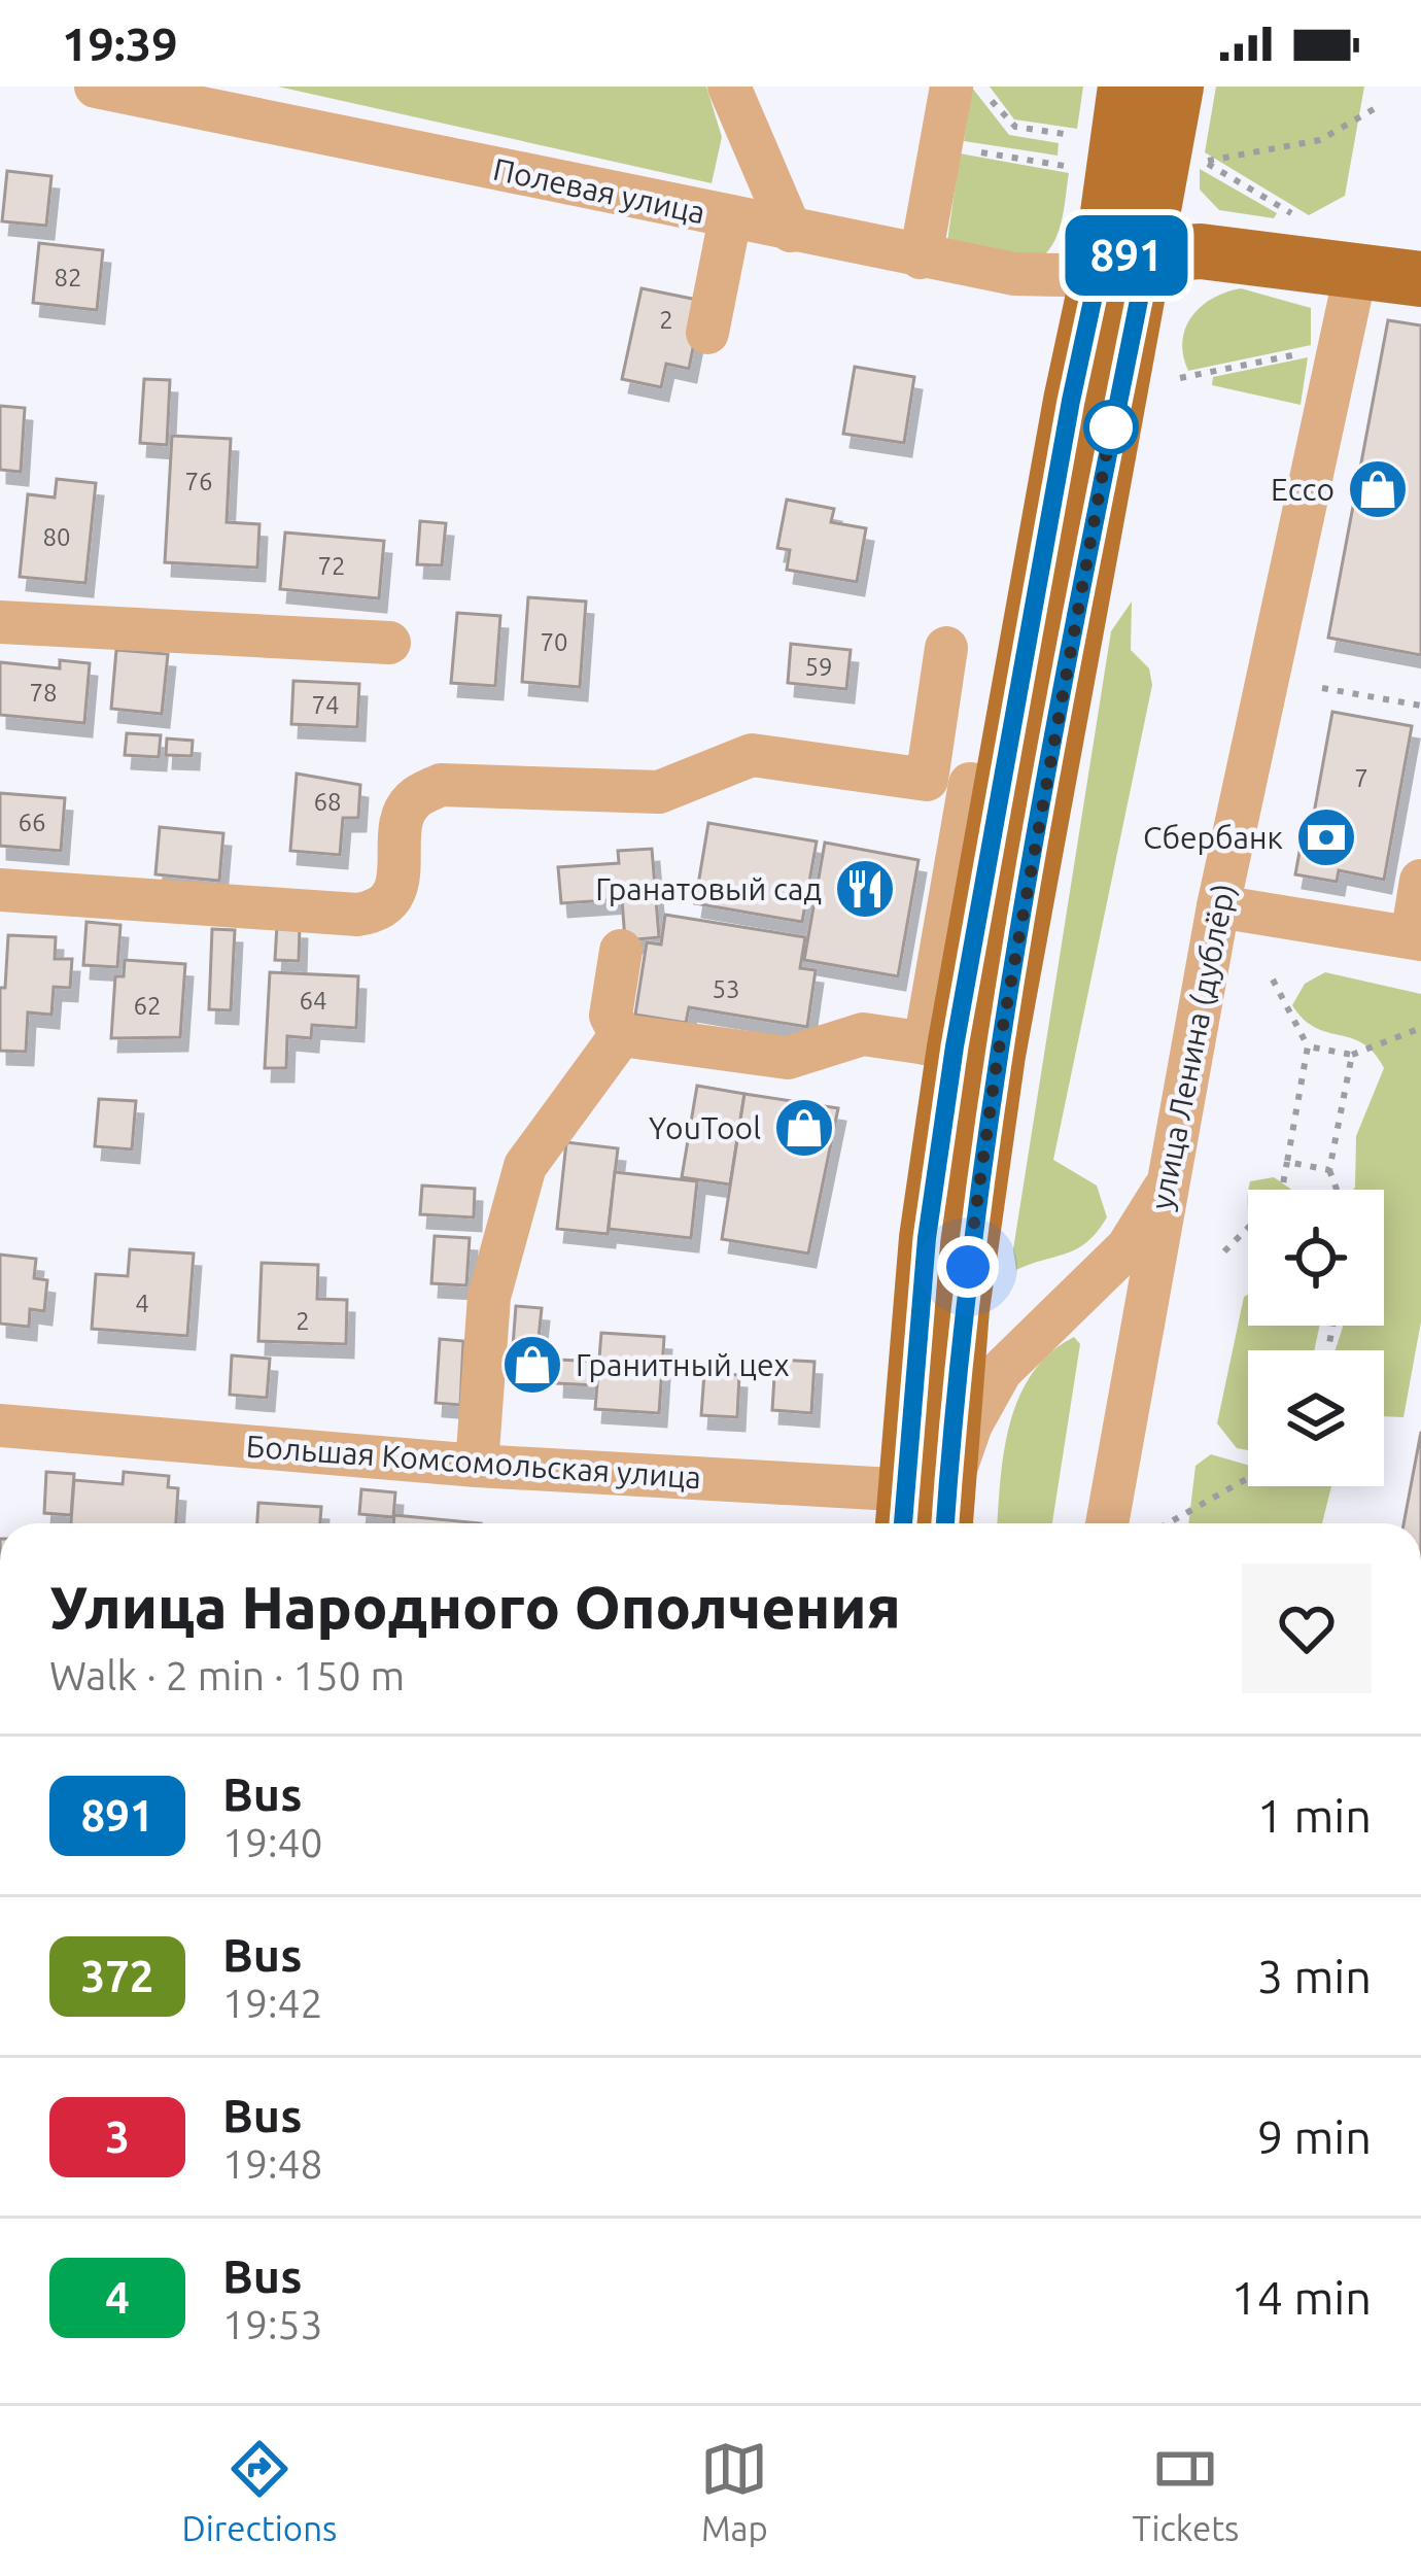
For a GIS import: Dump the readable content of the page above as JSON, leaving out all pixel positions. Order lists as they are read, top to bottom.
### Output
{
  "streets": {
    "street": ["Полевая улица", "улица Ленина (дублёр)", "Большая Комсомольская улица"]
  },
  "places": {
    "shop": ["Ecco", "YouTool", "Гранитный цех"],
    "bank": ["Сбербанк"],
    "restaurant": ["Гранатовый сад"]
  },
  "lines": ["bus line 891"],
  "house_numbers": [
    "82",
    "2",
    "76",
    "80",
    "72",
    "70",
    "59",
    "78",
    "74",
    "7",
    "68",
    "66",
    "53",
    "64",
    "62",
    "4",
    "2"
  ],
  "page": {
    "status": "19:39",
    "on_map": "891",
    "heading": ["Улица Народного Ополчения", "Walk · 2 min · 150 m"],
    "list": [
      {
        "mark": "891",
        "name": "Bus",
        "note": "19:40",
        "value": "1 min"
      },
      {
        "mark": "372",
        "name": "Bus",
        "note": "19:42",
        "value": "3 min"
      },
      {
        "mark": "3",
        "name": "Bus",
        "note": "19:48",
        "value": "9 min"
      },
      {
        "mark": "4",
        "name": "Bus",
        "note": "19:53",
        "value": "14 min"
      }
    ],
    "tabs": ["Directions", "Map", "Tickets"]
  }
}
